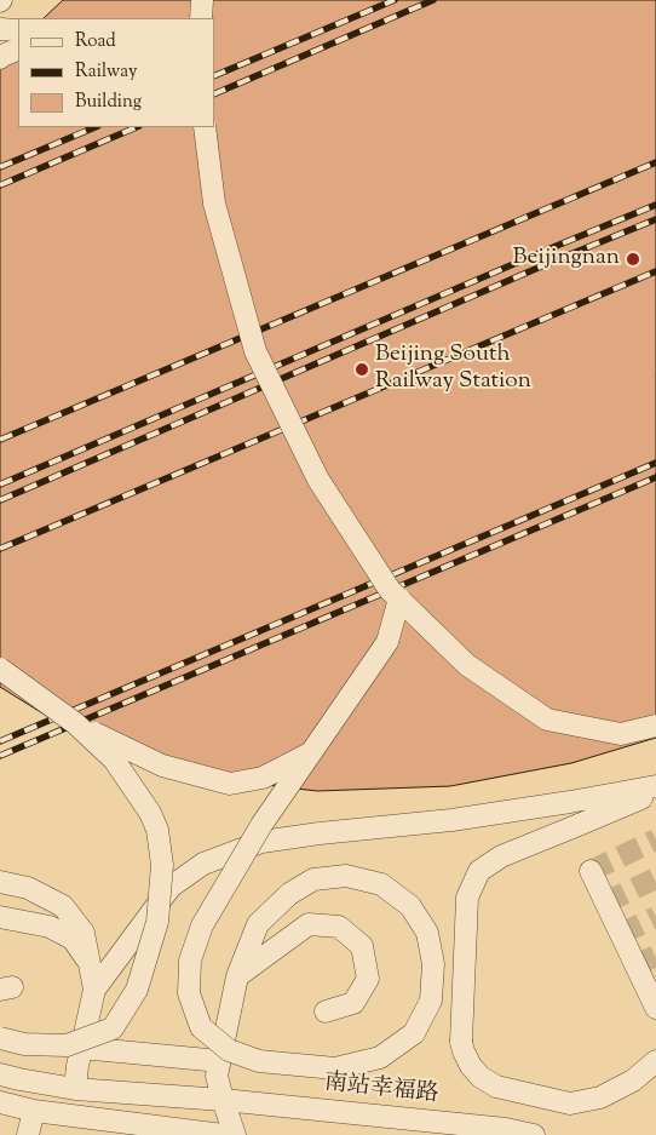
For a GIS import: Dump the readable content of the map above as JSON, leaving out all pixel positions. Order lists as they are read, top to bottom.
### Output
{
  "streets": {
    "street": ["南站幸福路"]
  },
  "places": ["Beijingnan", "Beijing South Railway Station"],
  "legend": ["Road", "Railway", "Building"]
}
